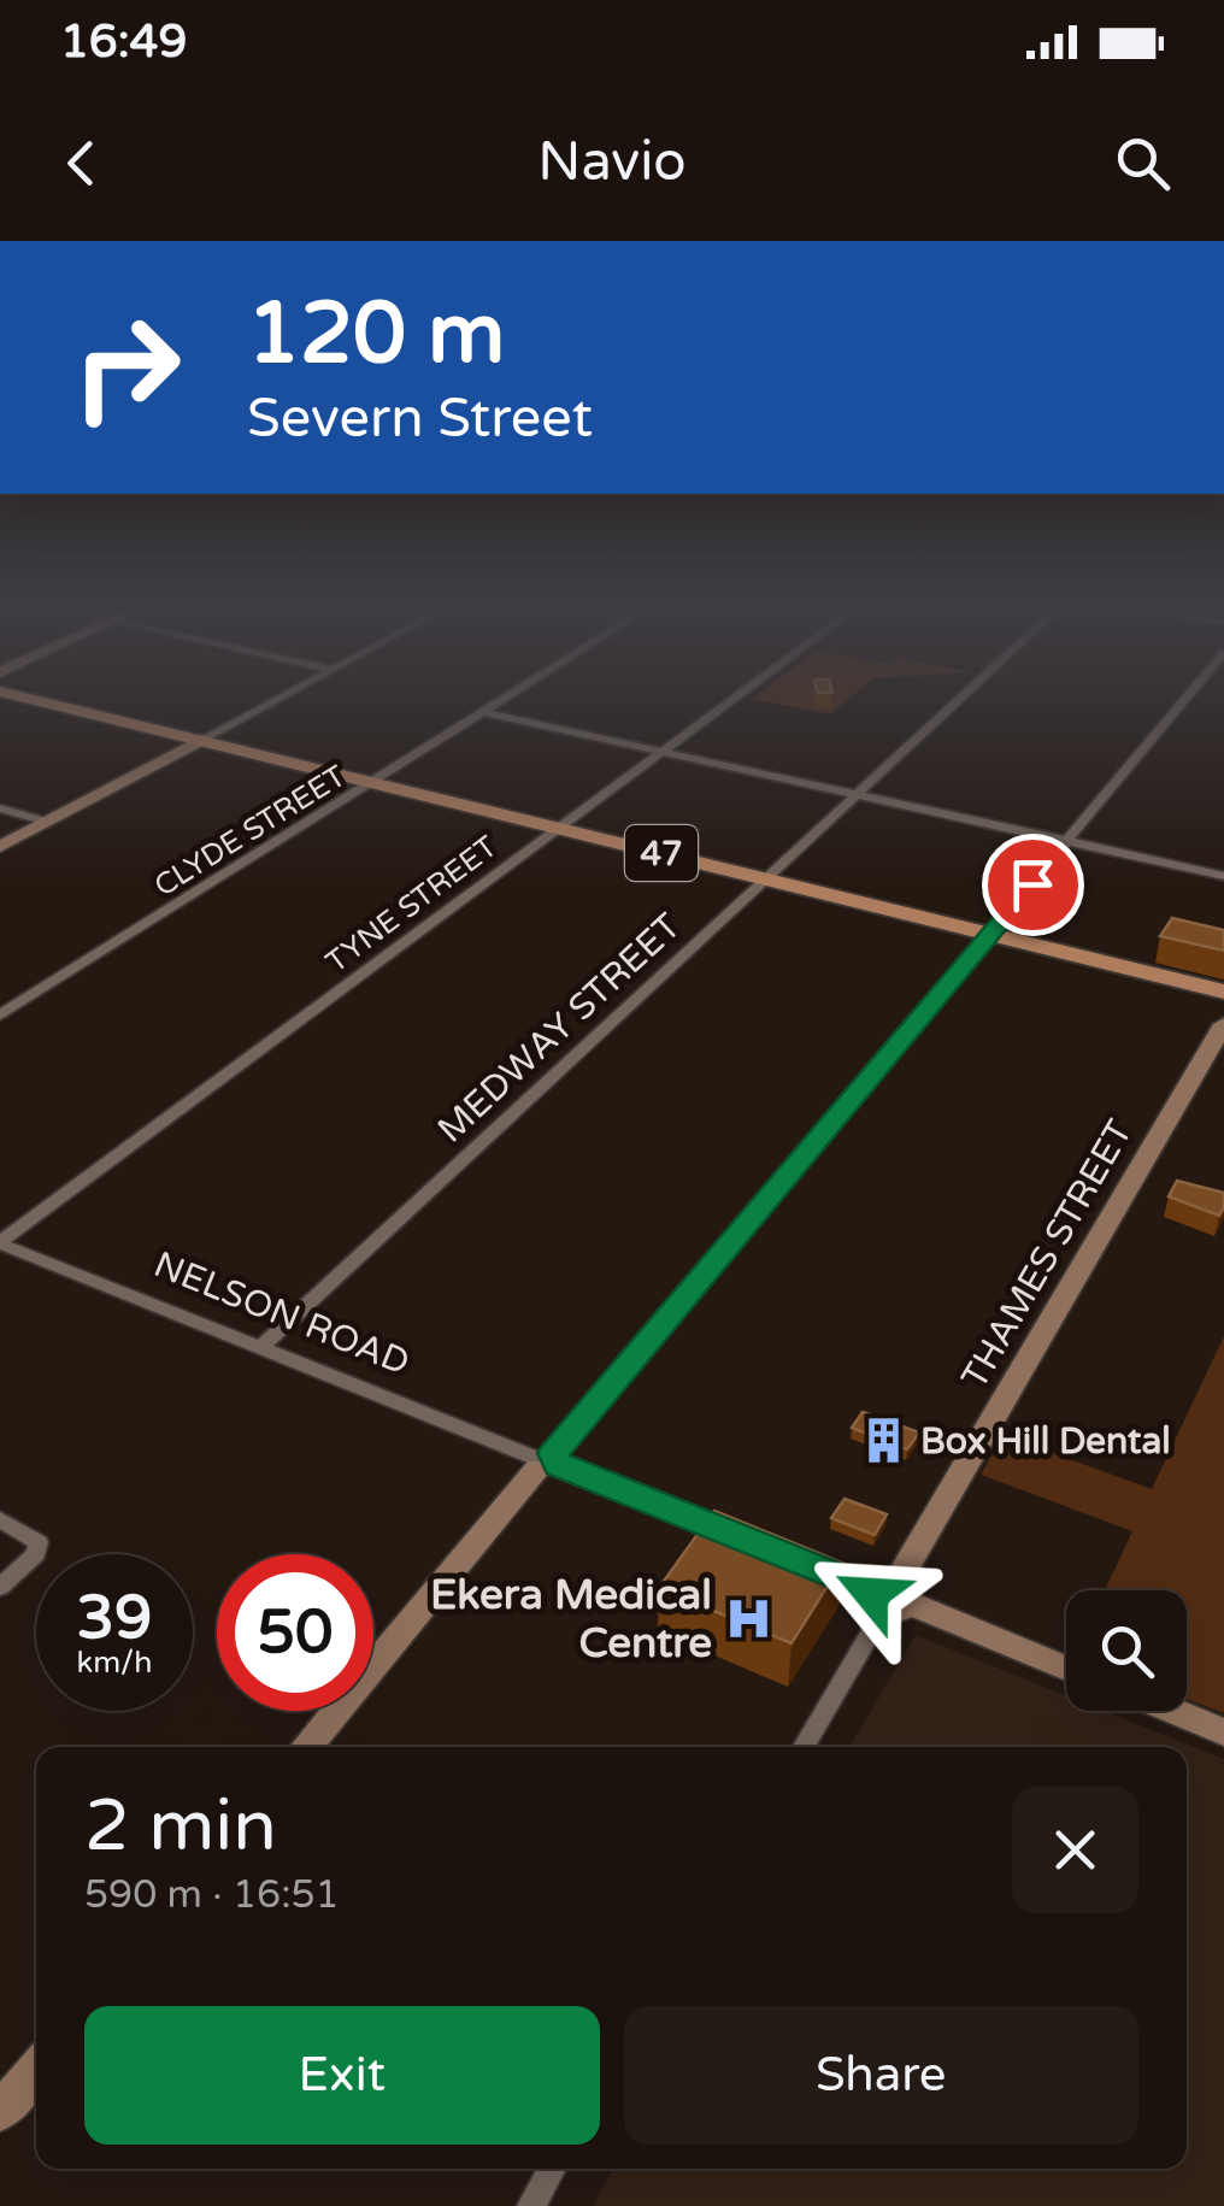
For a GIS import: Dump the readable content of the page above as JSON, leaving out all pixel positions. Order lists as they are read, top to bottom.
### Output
{
  "streets": {
    "main road": ["47"],
    "street": [
      "CLYDE STREET",
      "TYNE STREET",
      "MEDWAY STREET",
      "THAMES STREET",
      "NELSON ROAD"
    ]
  },
  "crossings": [
    ["CLYDE STREET", "47"],
    ["47", "TYNE STREET"],
    ["47", "MEDWAY STREET"],
    ["TYNE STREET", "NELSON ROAD"],
    ["MEDWAY STREET", "NELSON ROAD"],
    ["THAMES STREET", "NELSON ROAD"]
  ],
  "places": {
    "building": ["Box Hill Dental"],
    "hospital": ["Ekera Medical Centre"]
  },
  "page": {
    "status": "16:49",
    "header": "Navio",
    "turn": ["120 m", "Severn Street"],
    "speed": "39 km/h",
    "limit": "50",
    "heading": ["2 min", "590 m · 16:51"],
    "buttons": ["Exit", "Share"]
  }
}
